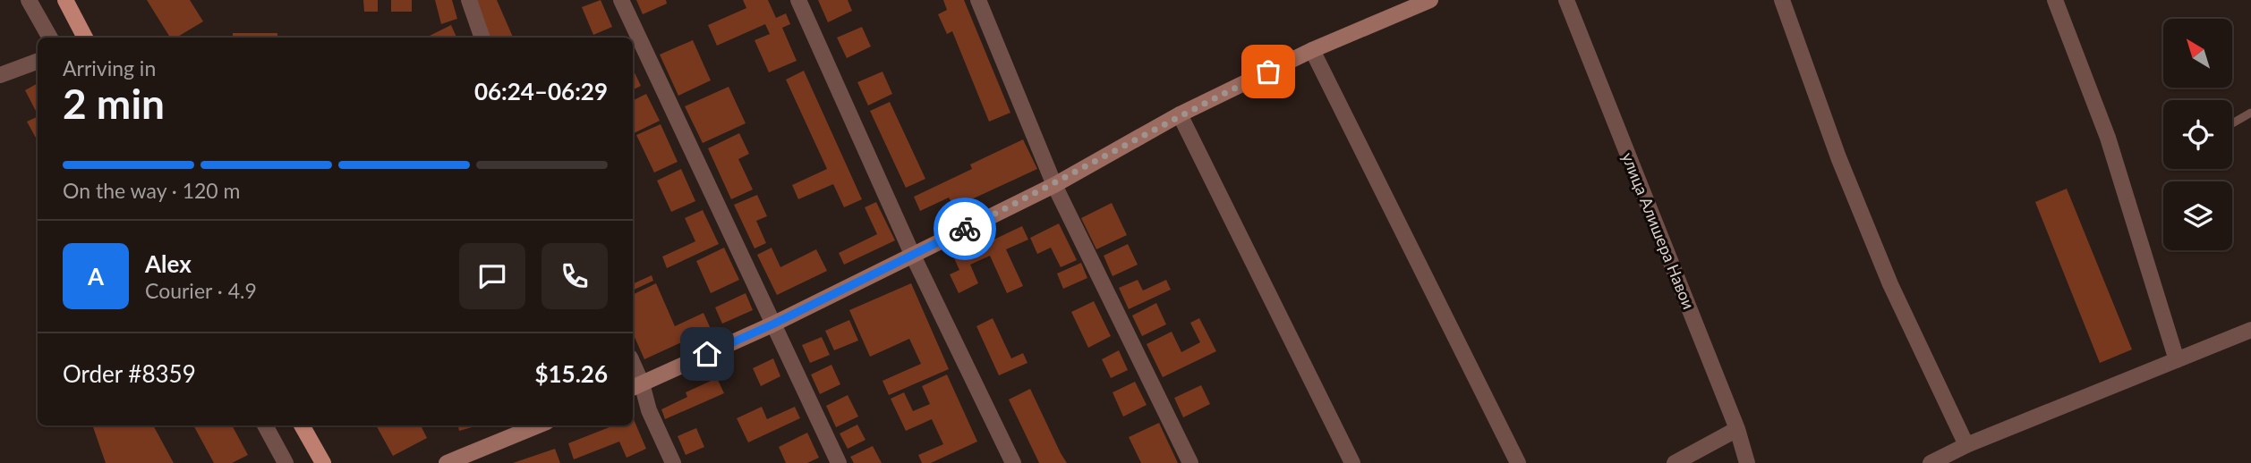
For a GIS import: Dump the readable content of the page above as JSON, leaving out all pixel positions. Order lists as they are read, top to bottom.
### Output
{
  "streets": {
    "street": ["улица Алишера Навои"]
  },
  "north": "top left",
  "page": {
    "heading": ["2 min", "Arriving in", "06:24–06:29"],
    "panel": [
      "Alex",
      "Courier · 4.9",
      "Order #8359",
      "$15.26"
    ],
    "bar": "On the way · 120 m",
    "round": "A"
  }
}
